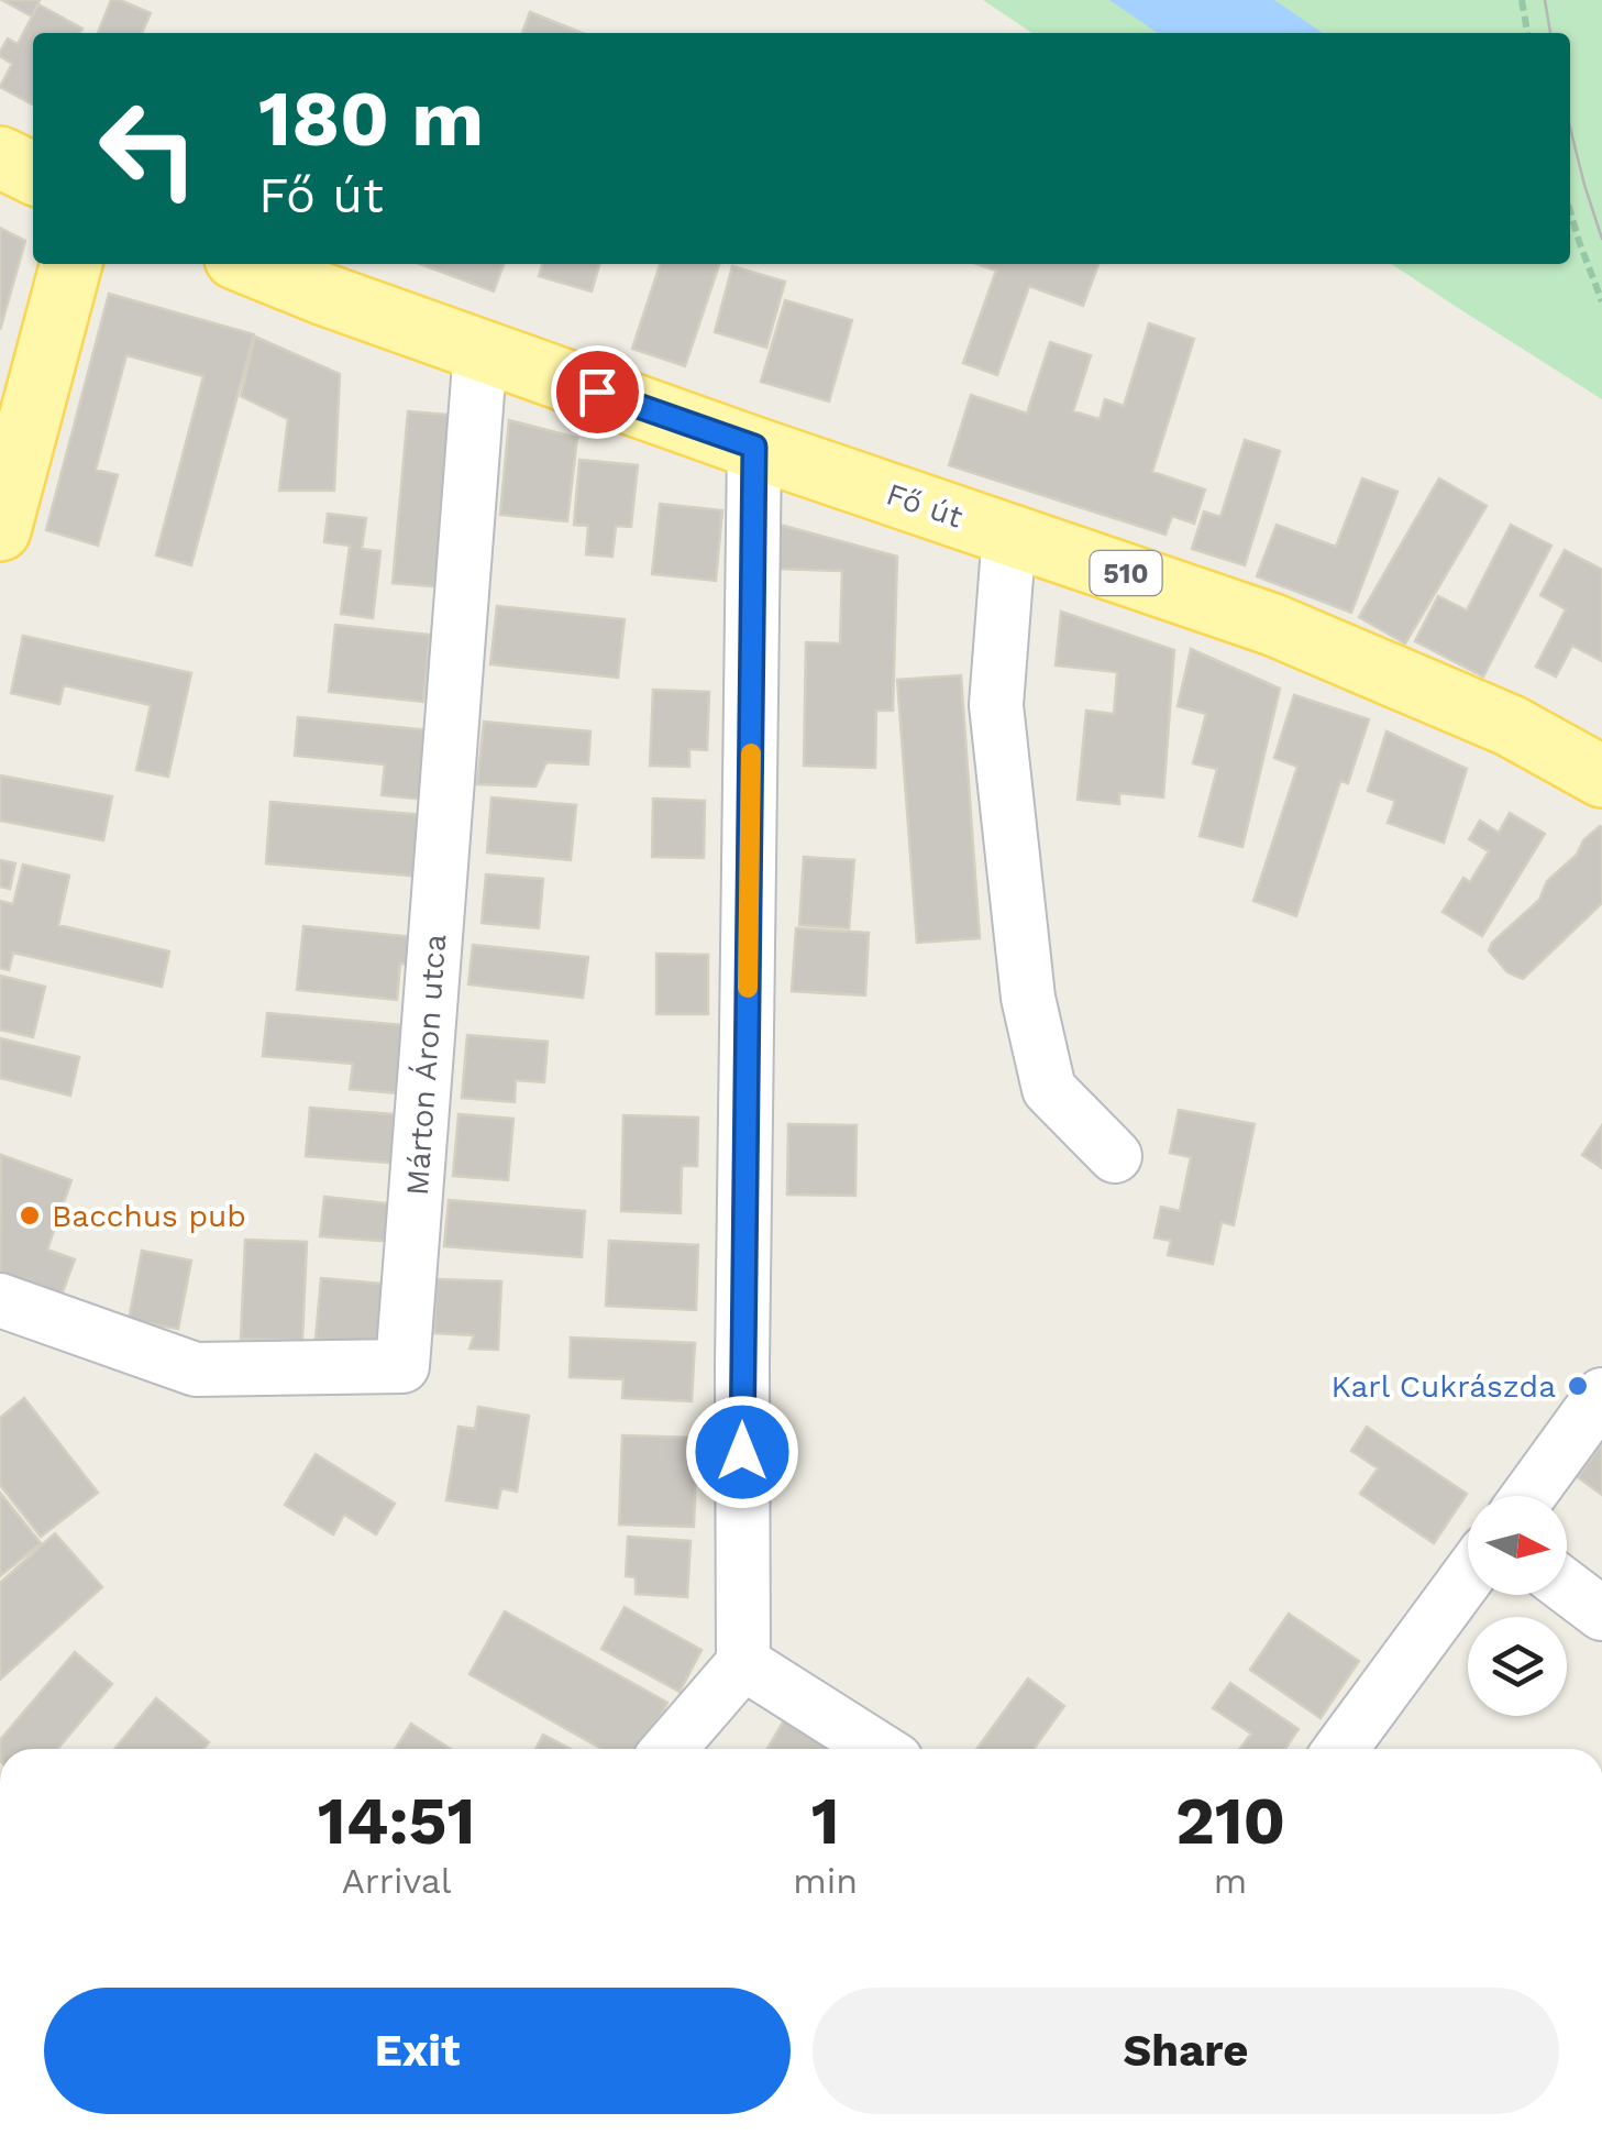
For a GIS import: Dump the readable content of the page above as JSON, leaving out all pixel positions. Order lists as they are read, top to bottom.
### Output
{
  "streets": {
    "main road": ["Fő út", "510"],
    "street": ["Márton Áron utca"]
  },
  "crossings": [
    ["Fő út", "Márton Áron utca"]
  ],
  "places": ["Bacchus pub", "Karl Cukrászda"],
  "north": "right",
  "page": {
    "turn": ["180 m", "Fő út"],
    "eta": [
      "14:51",
      "Arrival",
      "1",
      "min",
      "210",
      "m"
    ],
    "buttons": ["Exit", "Share"]
  }
}
